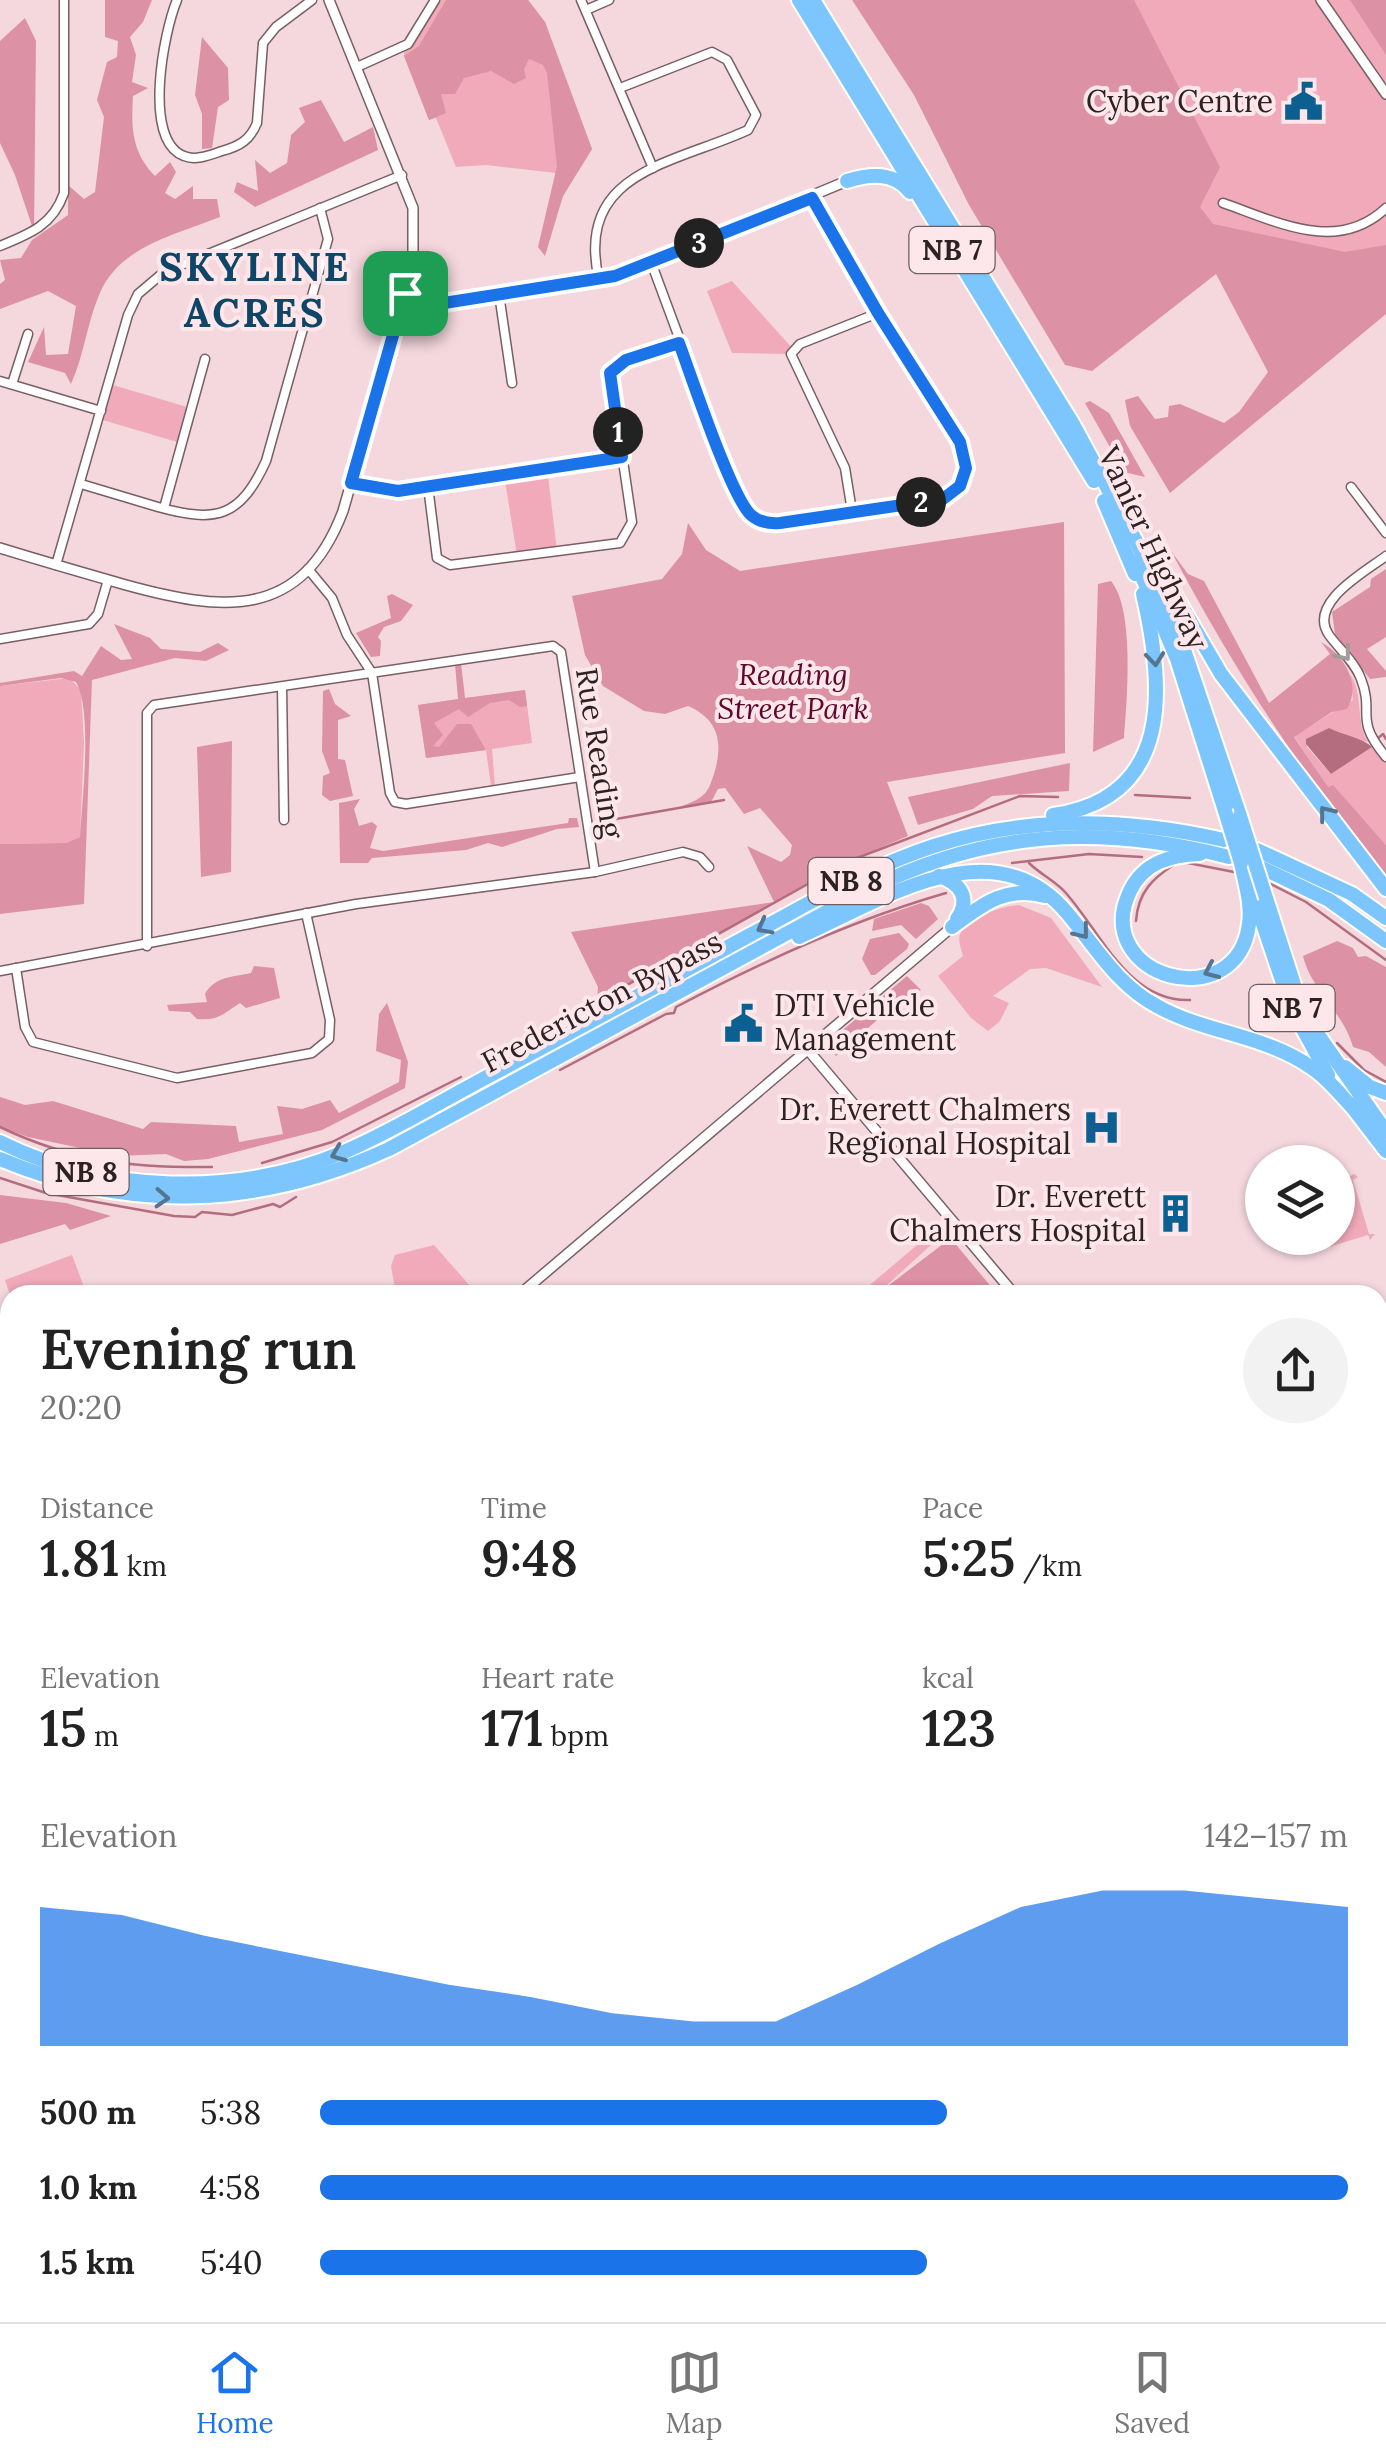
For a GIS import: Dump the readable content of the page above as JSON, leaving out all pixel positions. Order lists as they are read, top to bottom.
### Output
{
  "streets": {
    "highway": [
      "NB 7",
      "Vanier Highway",
      "NB 8",
      "Fredericton Bypass"
    ],
    "street": ["Rue Reading"]
  },
  "crossings": [
    ["Vanier Highway", "Fredericton Bypass"]
  ],
  "districts": ["SKYLINE ACRES"],
  "parks": ["Reading Street Park"],
  "places": {
    "public building": ["Cyber Centre", "DTI Vehicle Management"],
    "hospital": ["Dr. Everett Chalmers Regional Hospital"],
    "building": ["Dr. Everett Chalmers Hospital"]
  },
  "page": {
    "pins": ["3", "1", "2"],
    "heading": ["Evening run", "20:20"],
    "stats": [
      ["Distance", "1.81 km"],
      ["Time", "9:48"],
      ["Pace", "5:25 /km"],
      ["Elevation", "15 m"],
      ["Heart rate", "171 bpm"],
      ["kcal", "123"]
    ],
    "chart": ["Elevation", "142–157 m"],
    "list": [
      {
        "name": "500 m",
        "note": "5:38"
      },
      {
        "name": "1.0 km",
        "note": "4:58"
      },
      {
        "name": "1.5 km",
        "note": "5:40"
      }
    ],
    "tabs": ["Home", "Map", "Saved"]
  }
}
